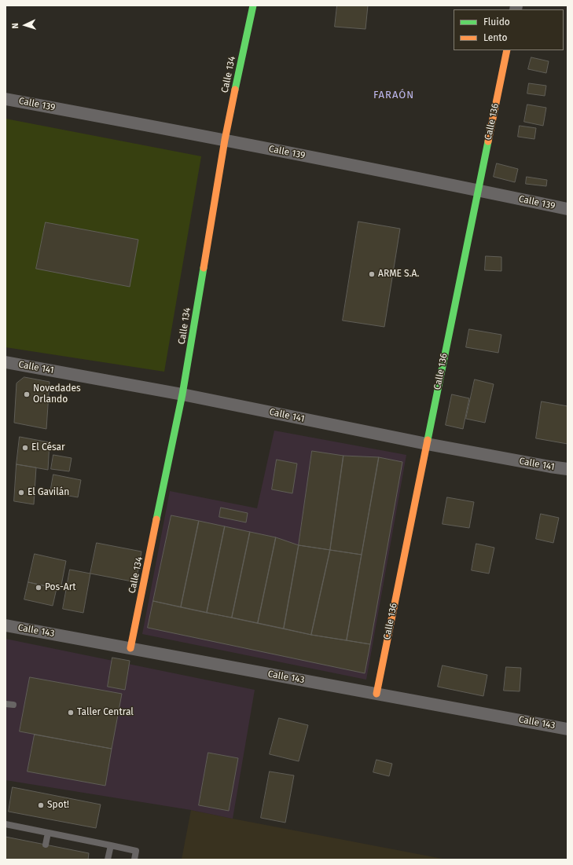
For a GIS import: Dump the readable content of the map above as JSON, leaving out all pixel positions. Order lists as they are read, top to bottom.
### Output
{
  "streets": {
    "street": [
      "Calle 134",
      "Calle 139",
      "Calle 136",
      "Calle 141",
      "Calle 143"
    ]
  },
  "crossings": [
    ["Calle 134", "Calle 139"],
    ["Calle 134", "Calle 141"],
    ["Calle 134", "Calle 143"],
    ["Calle 139", "Calle 136"],
    ["Calle 136", "Calle 141"],
    ["Calle 136", "Calle 143"]
  ],
  "districts": ["FARAÓN"],
  "places": [
    "ARME S.A.",
    "Novedades Orlando",
    "El César",
    "El Gavilán",
    "Pos-Art",
    "Taller Central",
    "Spot!"
  ],
  "legend": ["Fluido", "Lento"],
  "north": "left"
}
